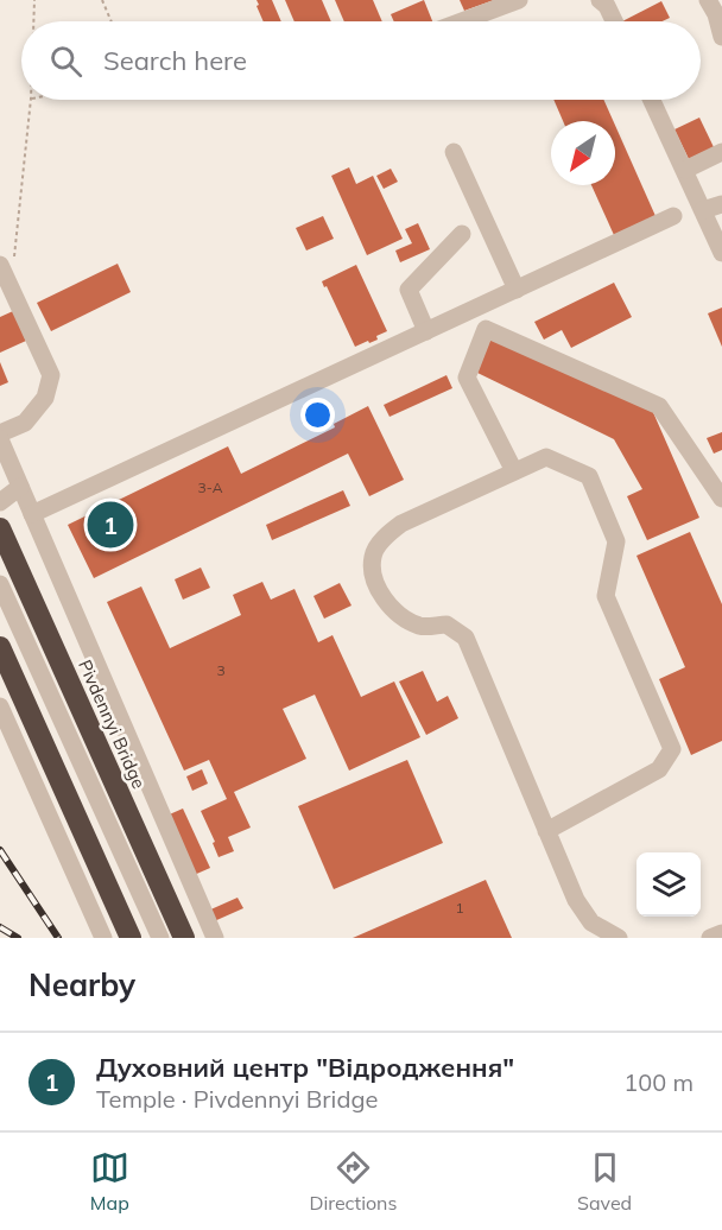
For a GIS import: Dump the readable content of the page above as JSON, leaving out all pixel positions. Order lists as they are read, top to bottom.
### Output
{
  "streets": {
    "highway": ["Pivdennyi Bridge"]
  },
  "house_numbers": ["3-А", "3", "1"],
  "north": "bottom left",
  "page": {
    "search": "Search here",
    "pins": "1",
    "heading": "Nearby",
    "list": [
      {
        "mark": "1",
        "name": "Духовний центр \"Відродження\"",
        "note": "Temple · Pivdennyi Bridge",
        "value": "100 m"
      }
    ],
    "nav": ["Map", "Directions", "Saved"]
  }
}
